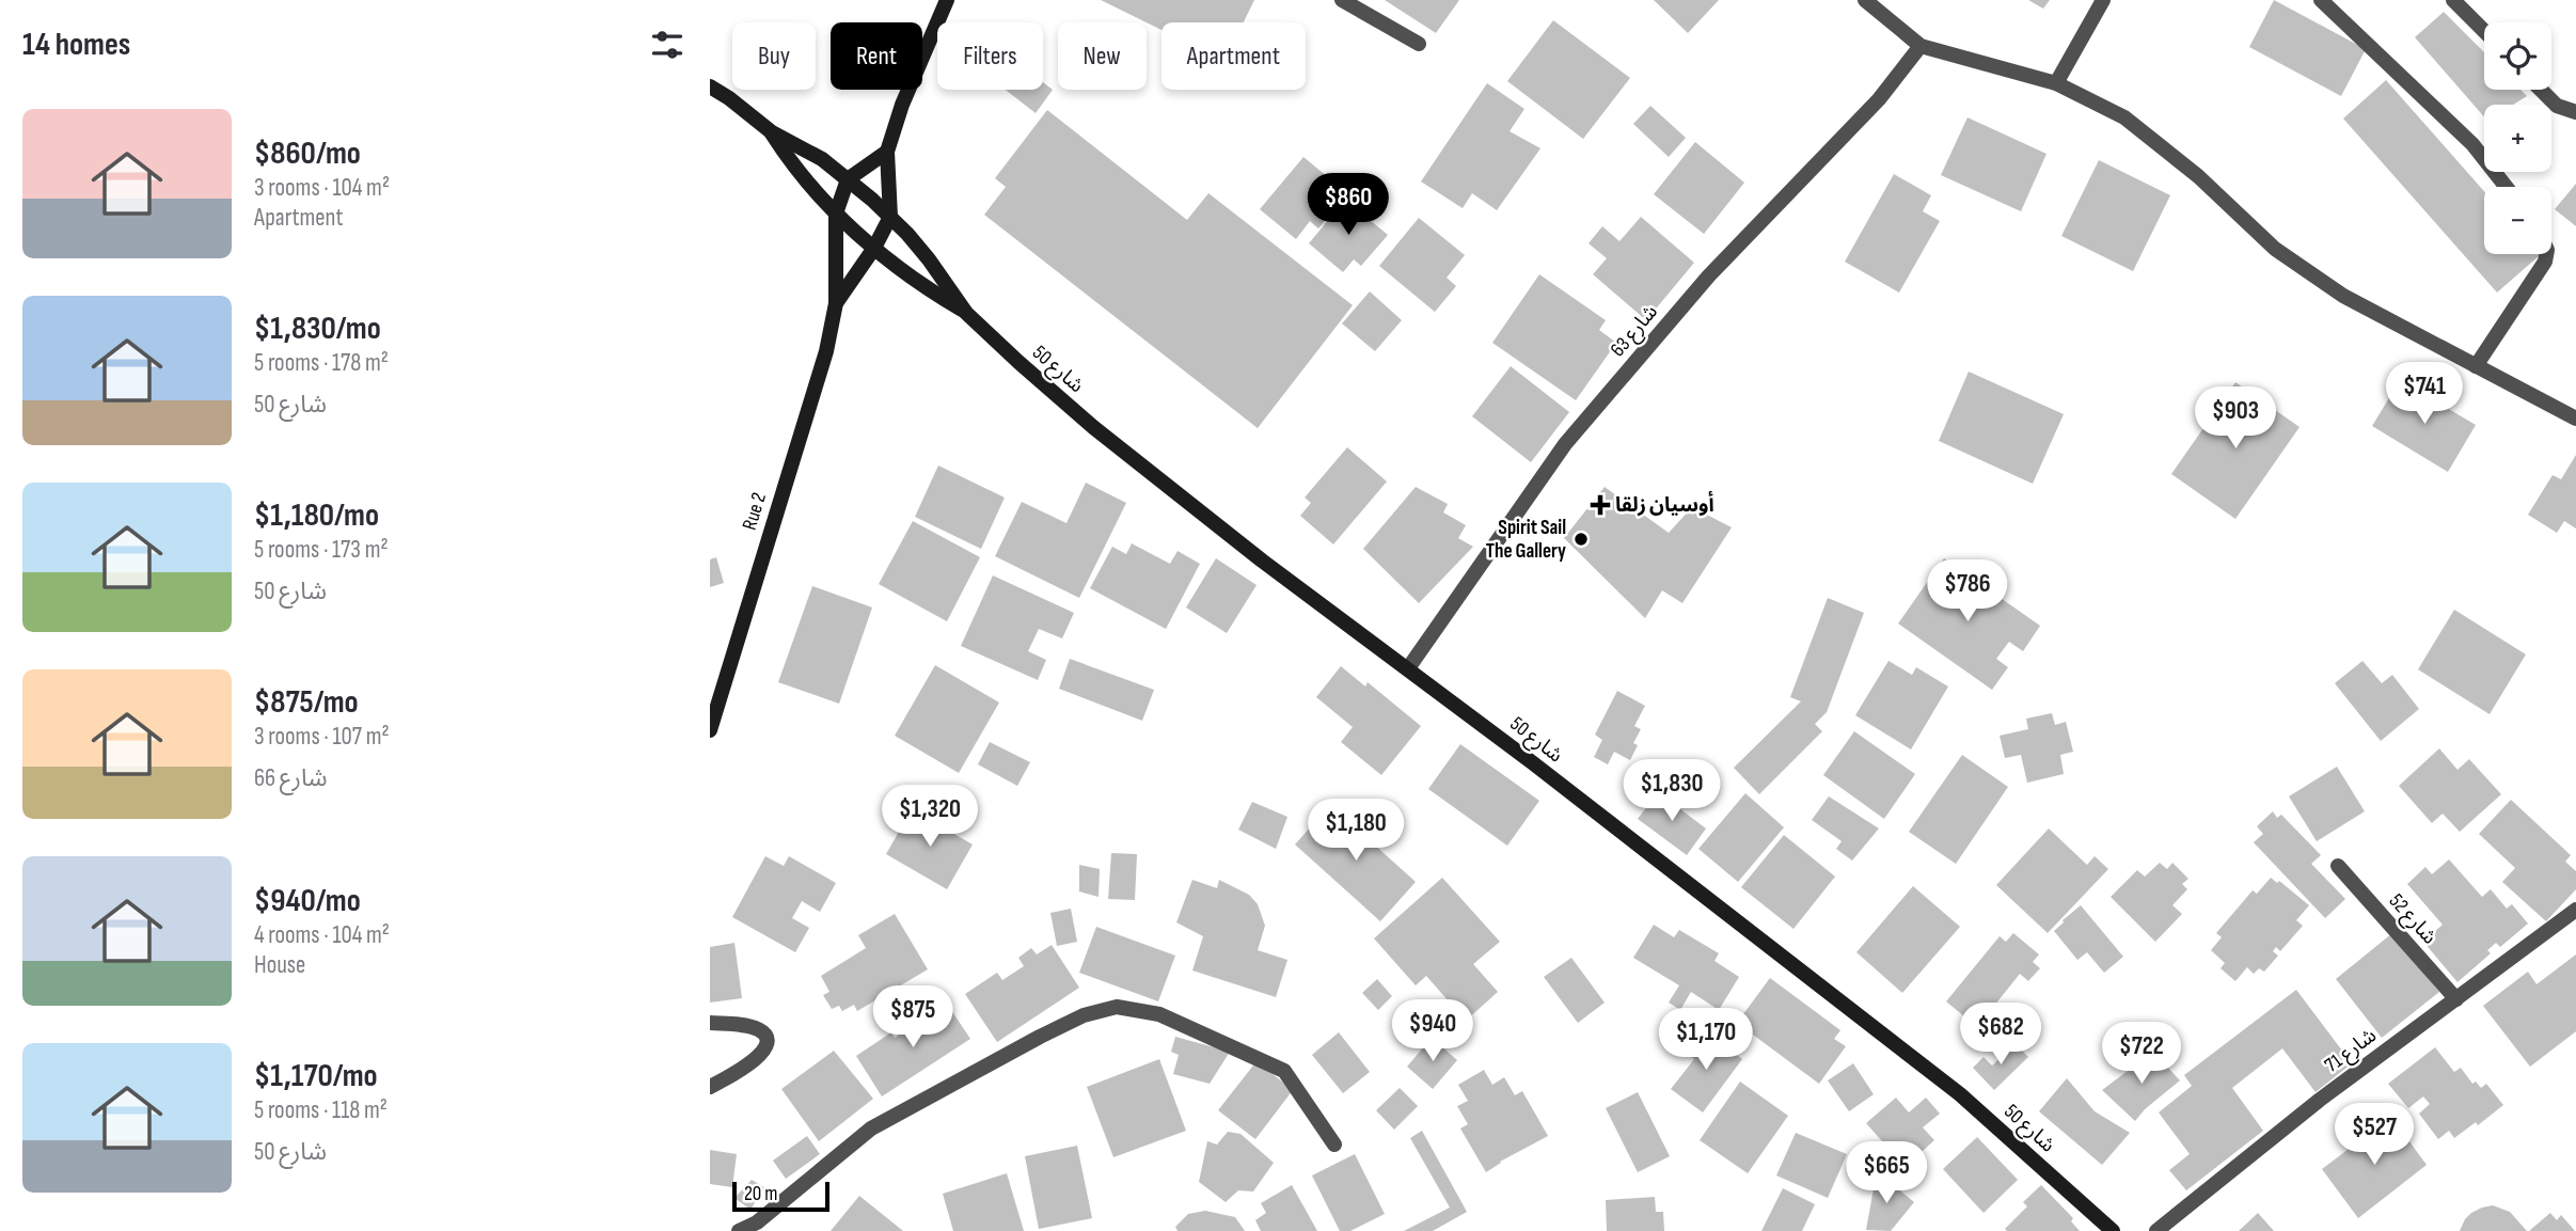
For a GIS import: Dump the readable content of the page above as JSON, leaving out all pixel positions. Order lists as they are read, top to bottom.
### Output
{
  "streets": {
    "street": [
      "شارع 63",
      "شارع 50",
      "Rue 2",
      "شارع 52",
      "شارع 71"
    ]
  },
  "crossings": [
    ["شارع 63", "شارع 50"],
    ["شارع 50", "Rue 2"],
    ["شارع 52", "شارع 71"]
  ],
  "places": {
    "health": ["أوسيان زلقا"],
    "other": ["Spirit Sail The Gallery"]
  },
  "scale_bar": "20 m",
  "page": {
    "heading": "14 homes",
    "map_buttons": ["+", "−"],
    "chip": [
      "Buy",
      "Rent",
      "Filters",
      "New",
      "Apartment"
    ],
    "list": [
      {
        "name": "$860/mo",
        "note": "3 rooms · 104 m² · Apartment"
      },
      {
        "name": "$1,830/mo",
        "note": "5 rooms · 178 m² · شارع 50"
      },
      {
        "name": "$1,180/mo",
        "note": "5 rooms · 173 m² · شارع 50"
      },
      {
        "name": "$875/mo",
        "note": "3 rooms · 107 m² · شارع 66"
      },
      {
        "name": "$940/mo",
        "note": "4 rooms · 104 m² · House"
      },
      {
        "name": "$1,170/mo",
        "note": "5 rooms · 118 m² · شارع 50"
      }
    ],
    "price": [
      "$860",
      "$741",
      "$903",
      "$786",
      "$1,830",
      "$1,320",
      "$1,180",
      "$875",
      "$940",
      "$682",
      "$1,170",
      "$722",
      "$527",
      "$665"
    ],
    "scale": "20 m"
  }
}
